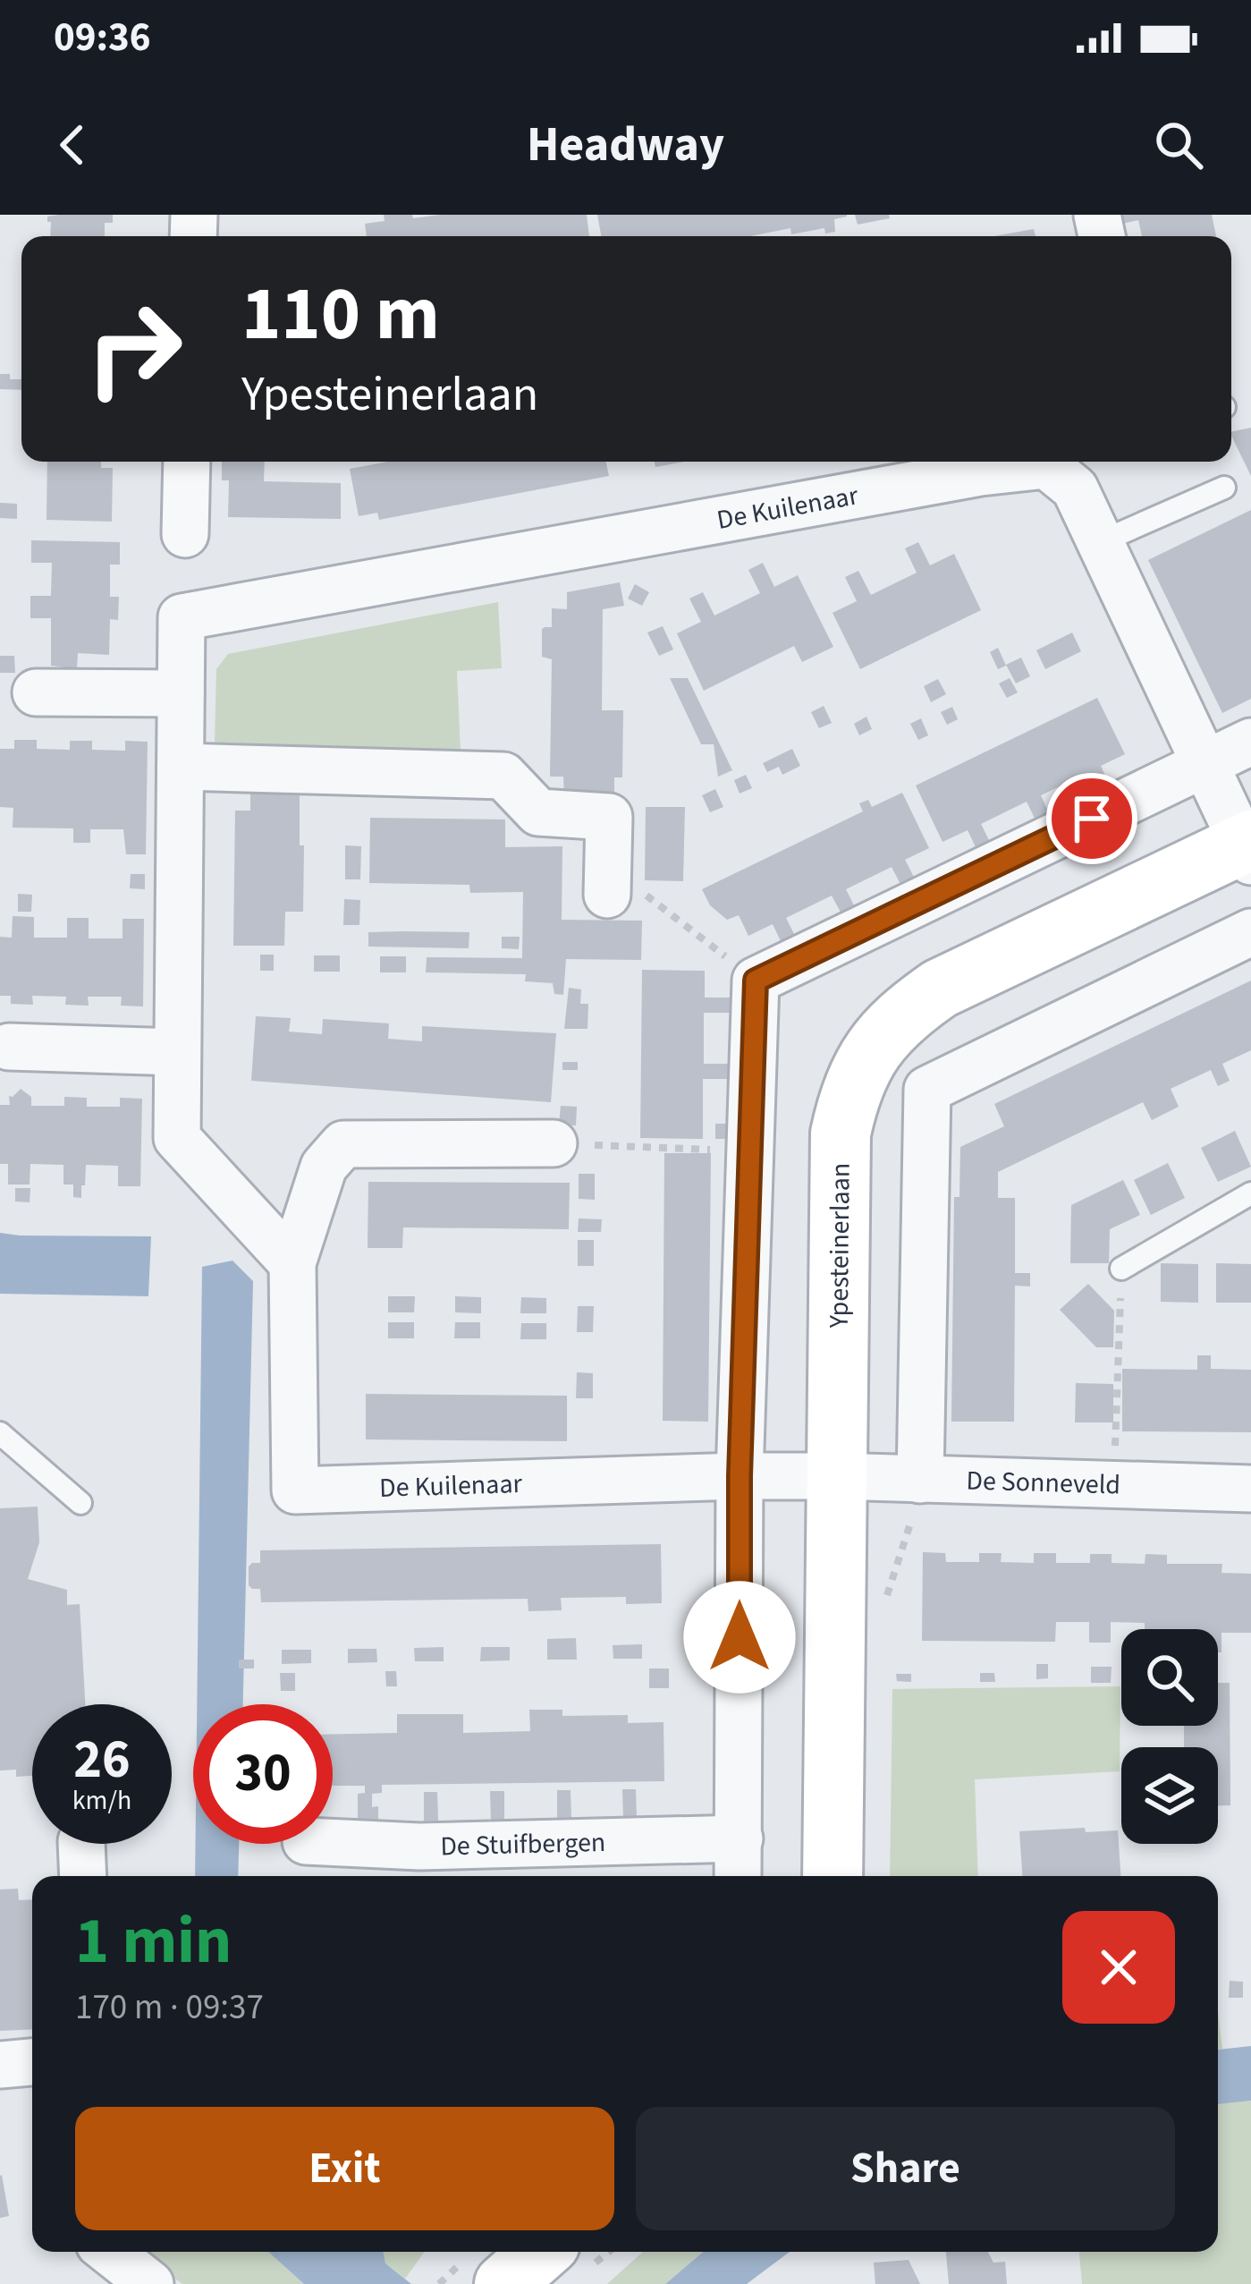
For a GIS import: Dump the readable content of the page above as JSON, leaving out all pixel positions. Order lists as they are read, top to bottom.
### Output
{
  "streets": {
    "street": [
      "De Kuilenaar",
      "Ypesteinerlaan",
      "De Sonneveld",
      "De Stuifbergen"
    ]
  },
  "crossings": [
    ["De Kuilenaar", "Ypesteinerlaan"],
    ["De Kuilenaar", "De Sonneveld"],
    ["Ypesteinerlaan", "De Sonneveld"]
  ],
  "page": {
    "status": "09:36",
    "header": "Headway",
    "turn": ["110 m", "Ypesteinerlaan"],
    "speed": "26 km/h",
    "limit": "30",
    "heading": ["1 min", "170 m · 09:37"],
    "buttons": ["Exit", "Share"]
  }
}
